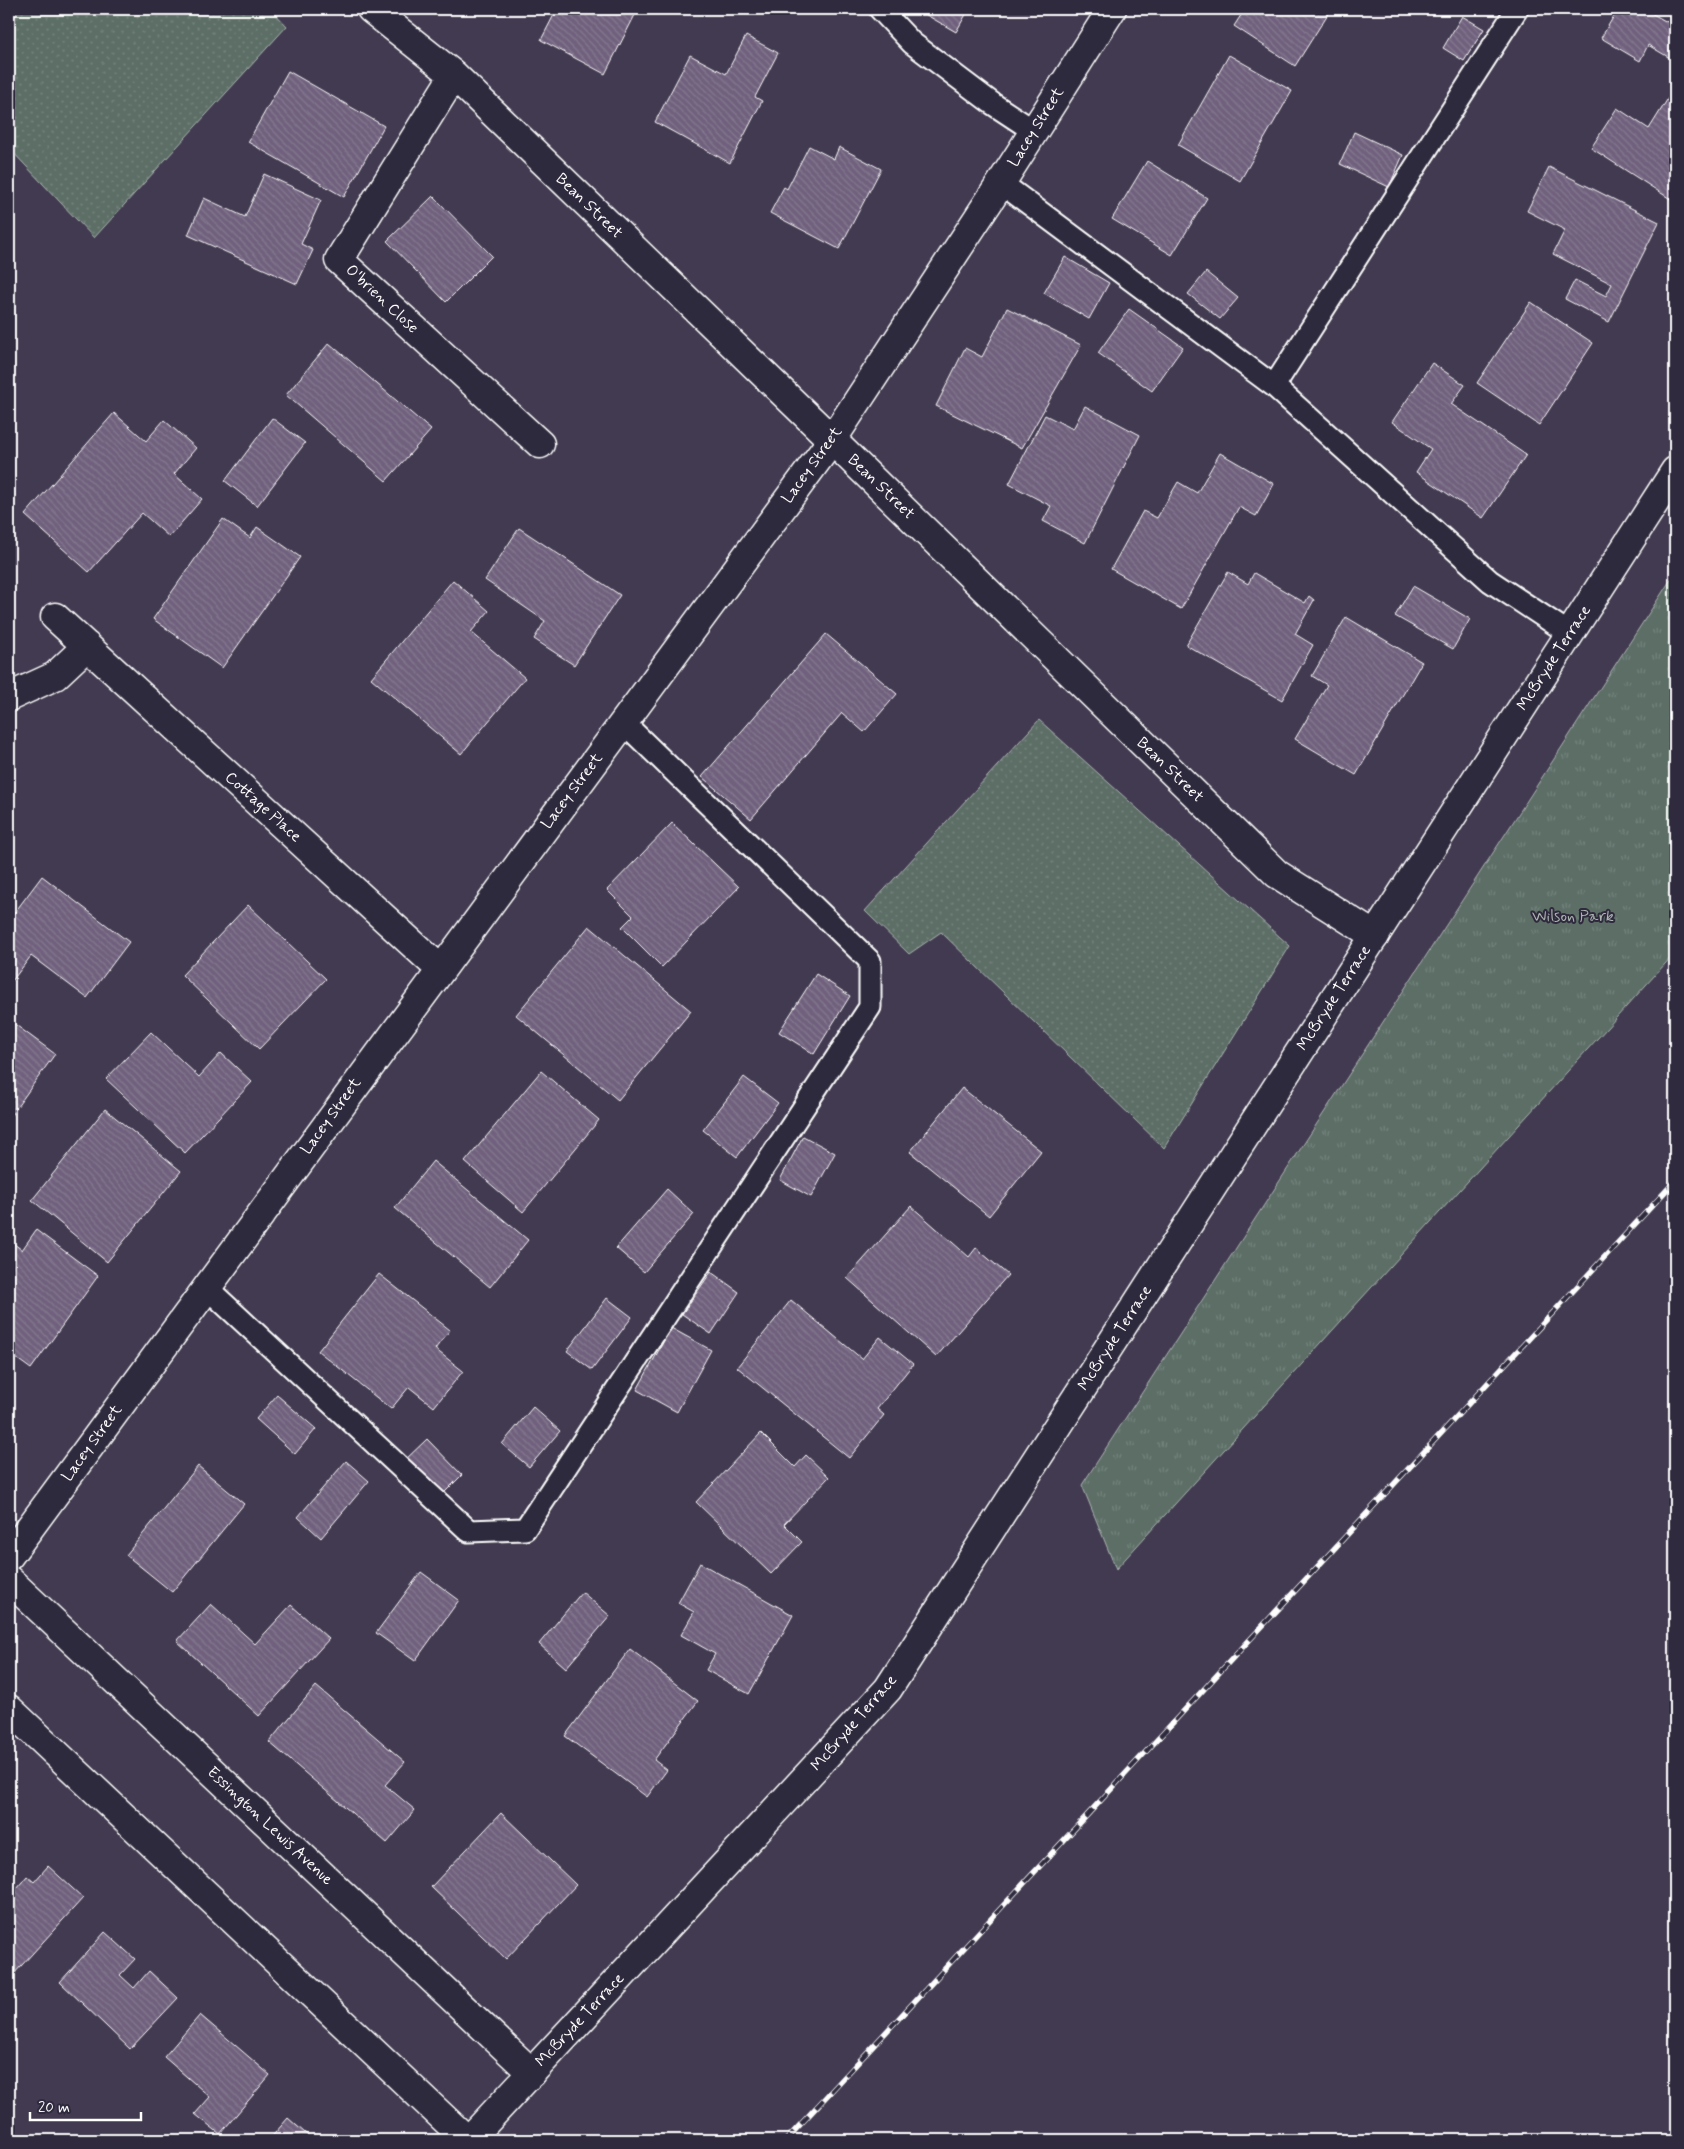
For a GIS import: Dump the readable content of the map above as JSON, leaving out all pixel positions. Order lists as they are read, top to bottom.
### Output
{
  "streets": {
    "street": [
      "Lacey Street",
      "Bean Street",
      "O'brien Close",
      "McBryde Terrace",
      "Cottage Place",
      "Essington Lewis Avenue"
    ]
  },
  "crossings": [
    ["Lacey Street", "Bean Street"],
    ["Lacey Street", "Cottage Place"],
    ["Bean Street", "O'brien Close"],
    ["Bean Street", "McBryde Terrace"],
    ["McBryde Terrace", "Essington Lewis Avenue"]
  ],
  "parks": ["Wilson Park"],
  "scale_bar": "20 m"
}
